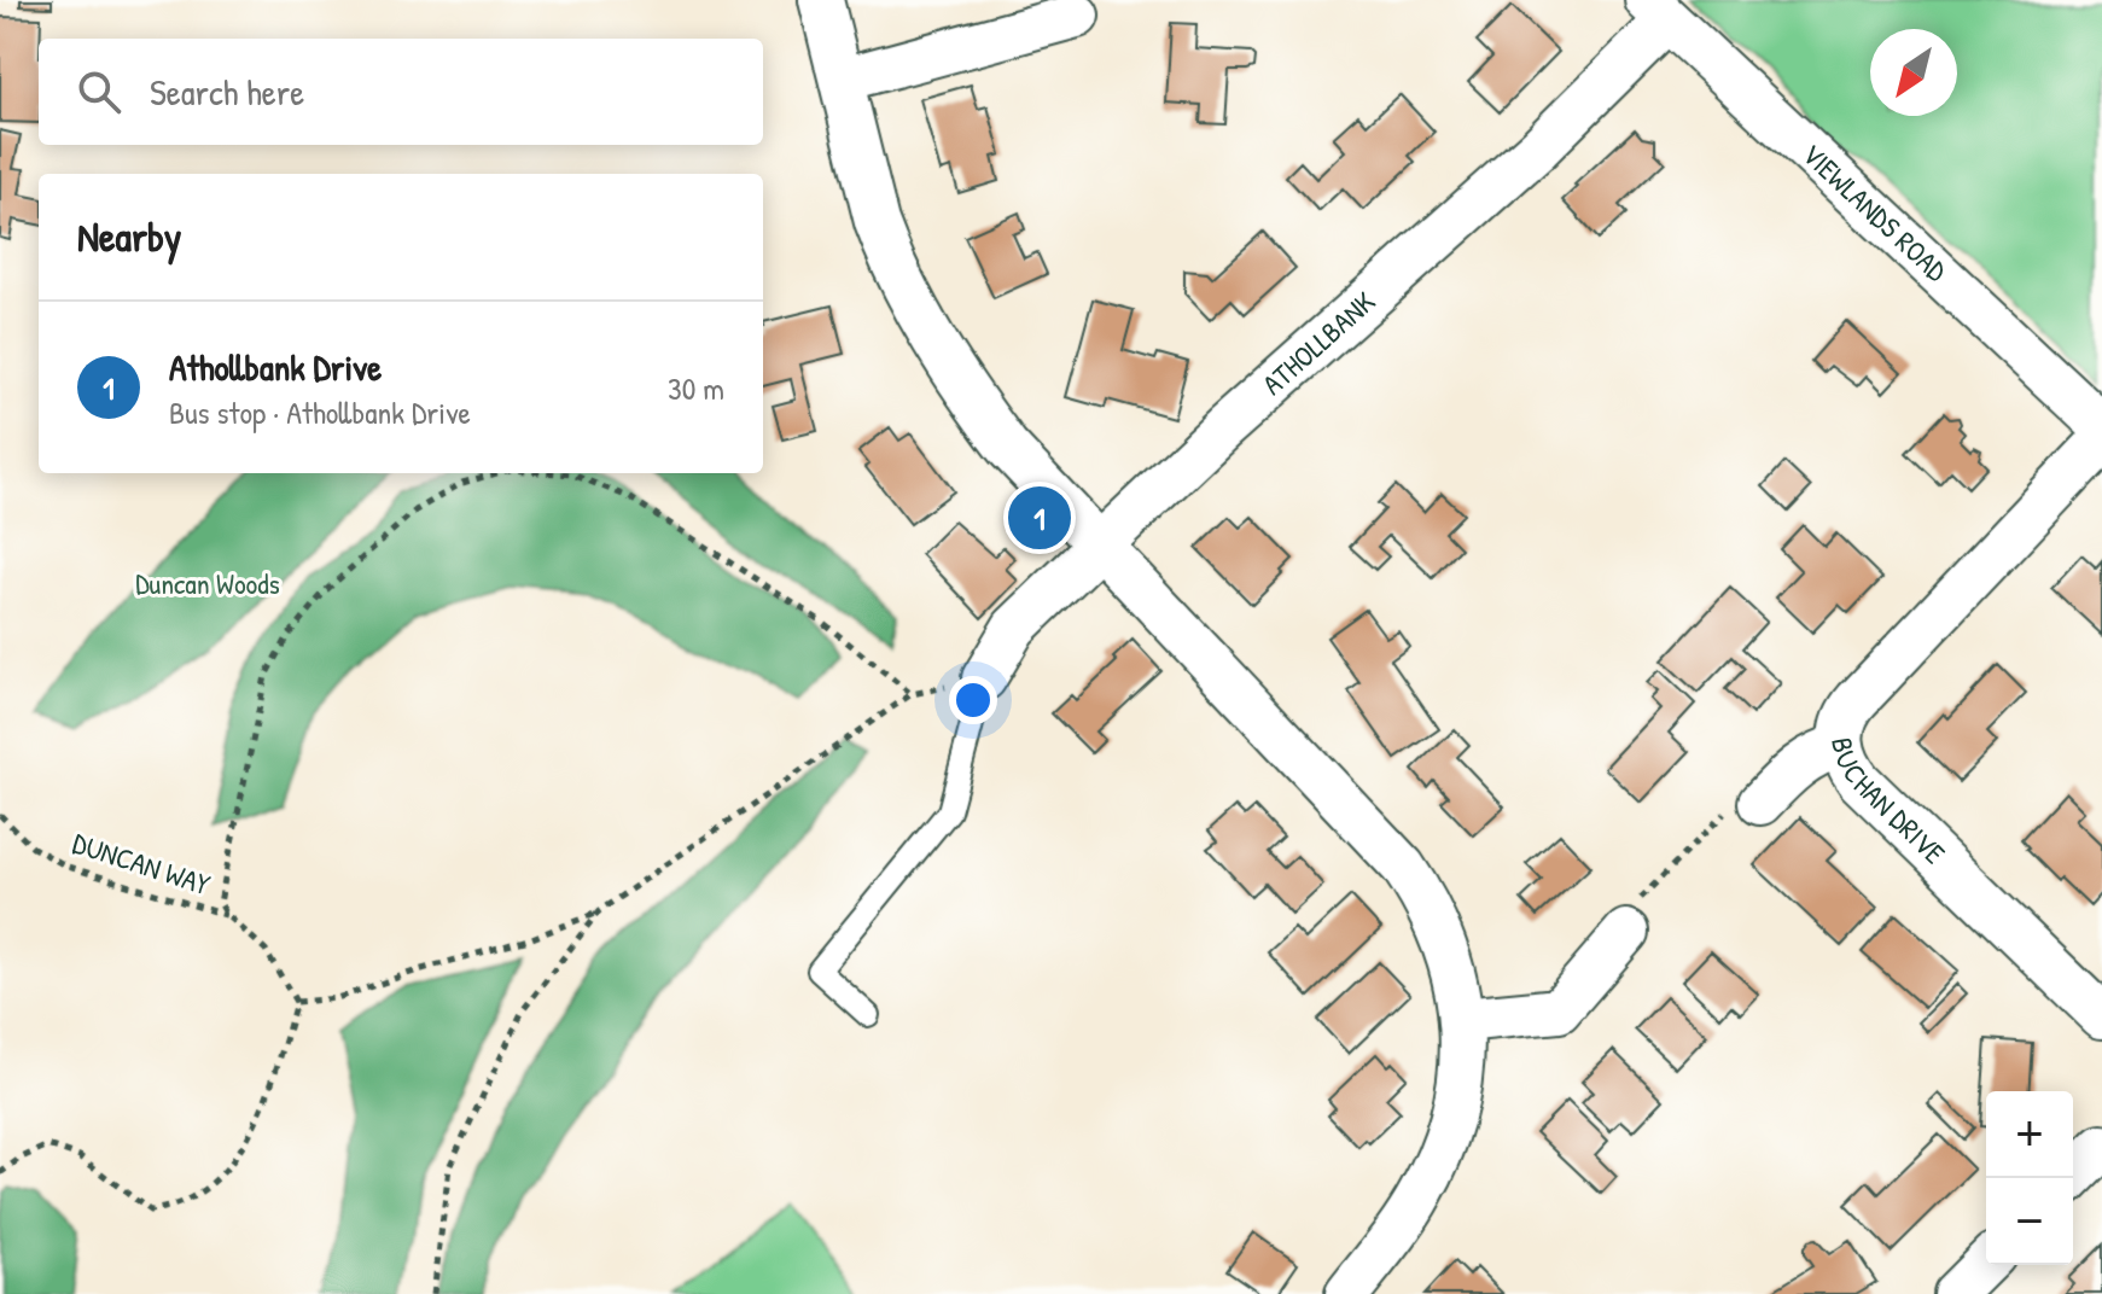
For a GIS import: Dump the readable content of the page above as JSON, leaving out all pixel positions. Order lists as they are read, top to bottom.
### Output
{
  "streets": {
    "street": ["VIEWLANDS ROAD", "ATHOLLBANK", "BUCHAN DRIVE"],
    "path": ["DUNCAN WAY"]
  },
  "crossings": [
    ["VIEWLANDS ROAD", "ATHOLLBANK"]
  ],
  "parks": ["Duncan Woods"],
  "north": "bottom left",
  "page": {
    "search": "Search here",
    "heading": "Nearby",
    "list": [
      {
        "mark": "1",
        "name": "Athollbank Drive",
        "note": "Bus stop · Athollbank Drive",
        "value": "30 m"
      }
    ],
    "pins": "1",
    "map_buttons": ["+", "−"]
  }
}
